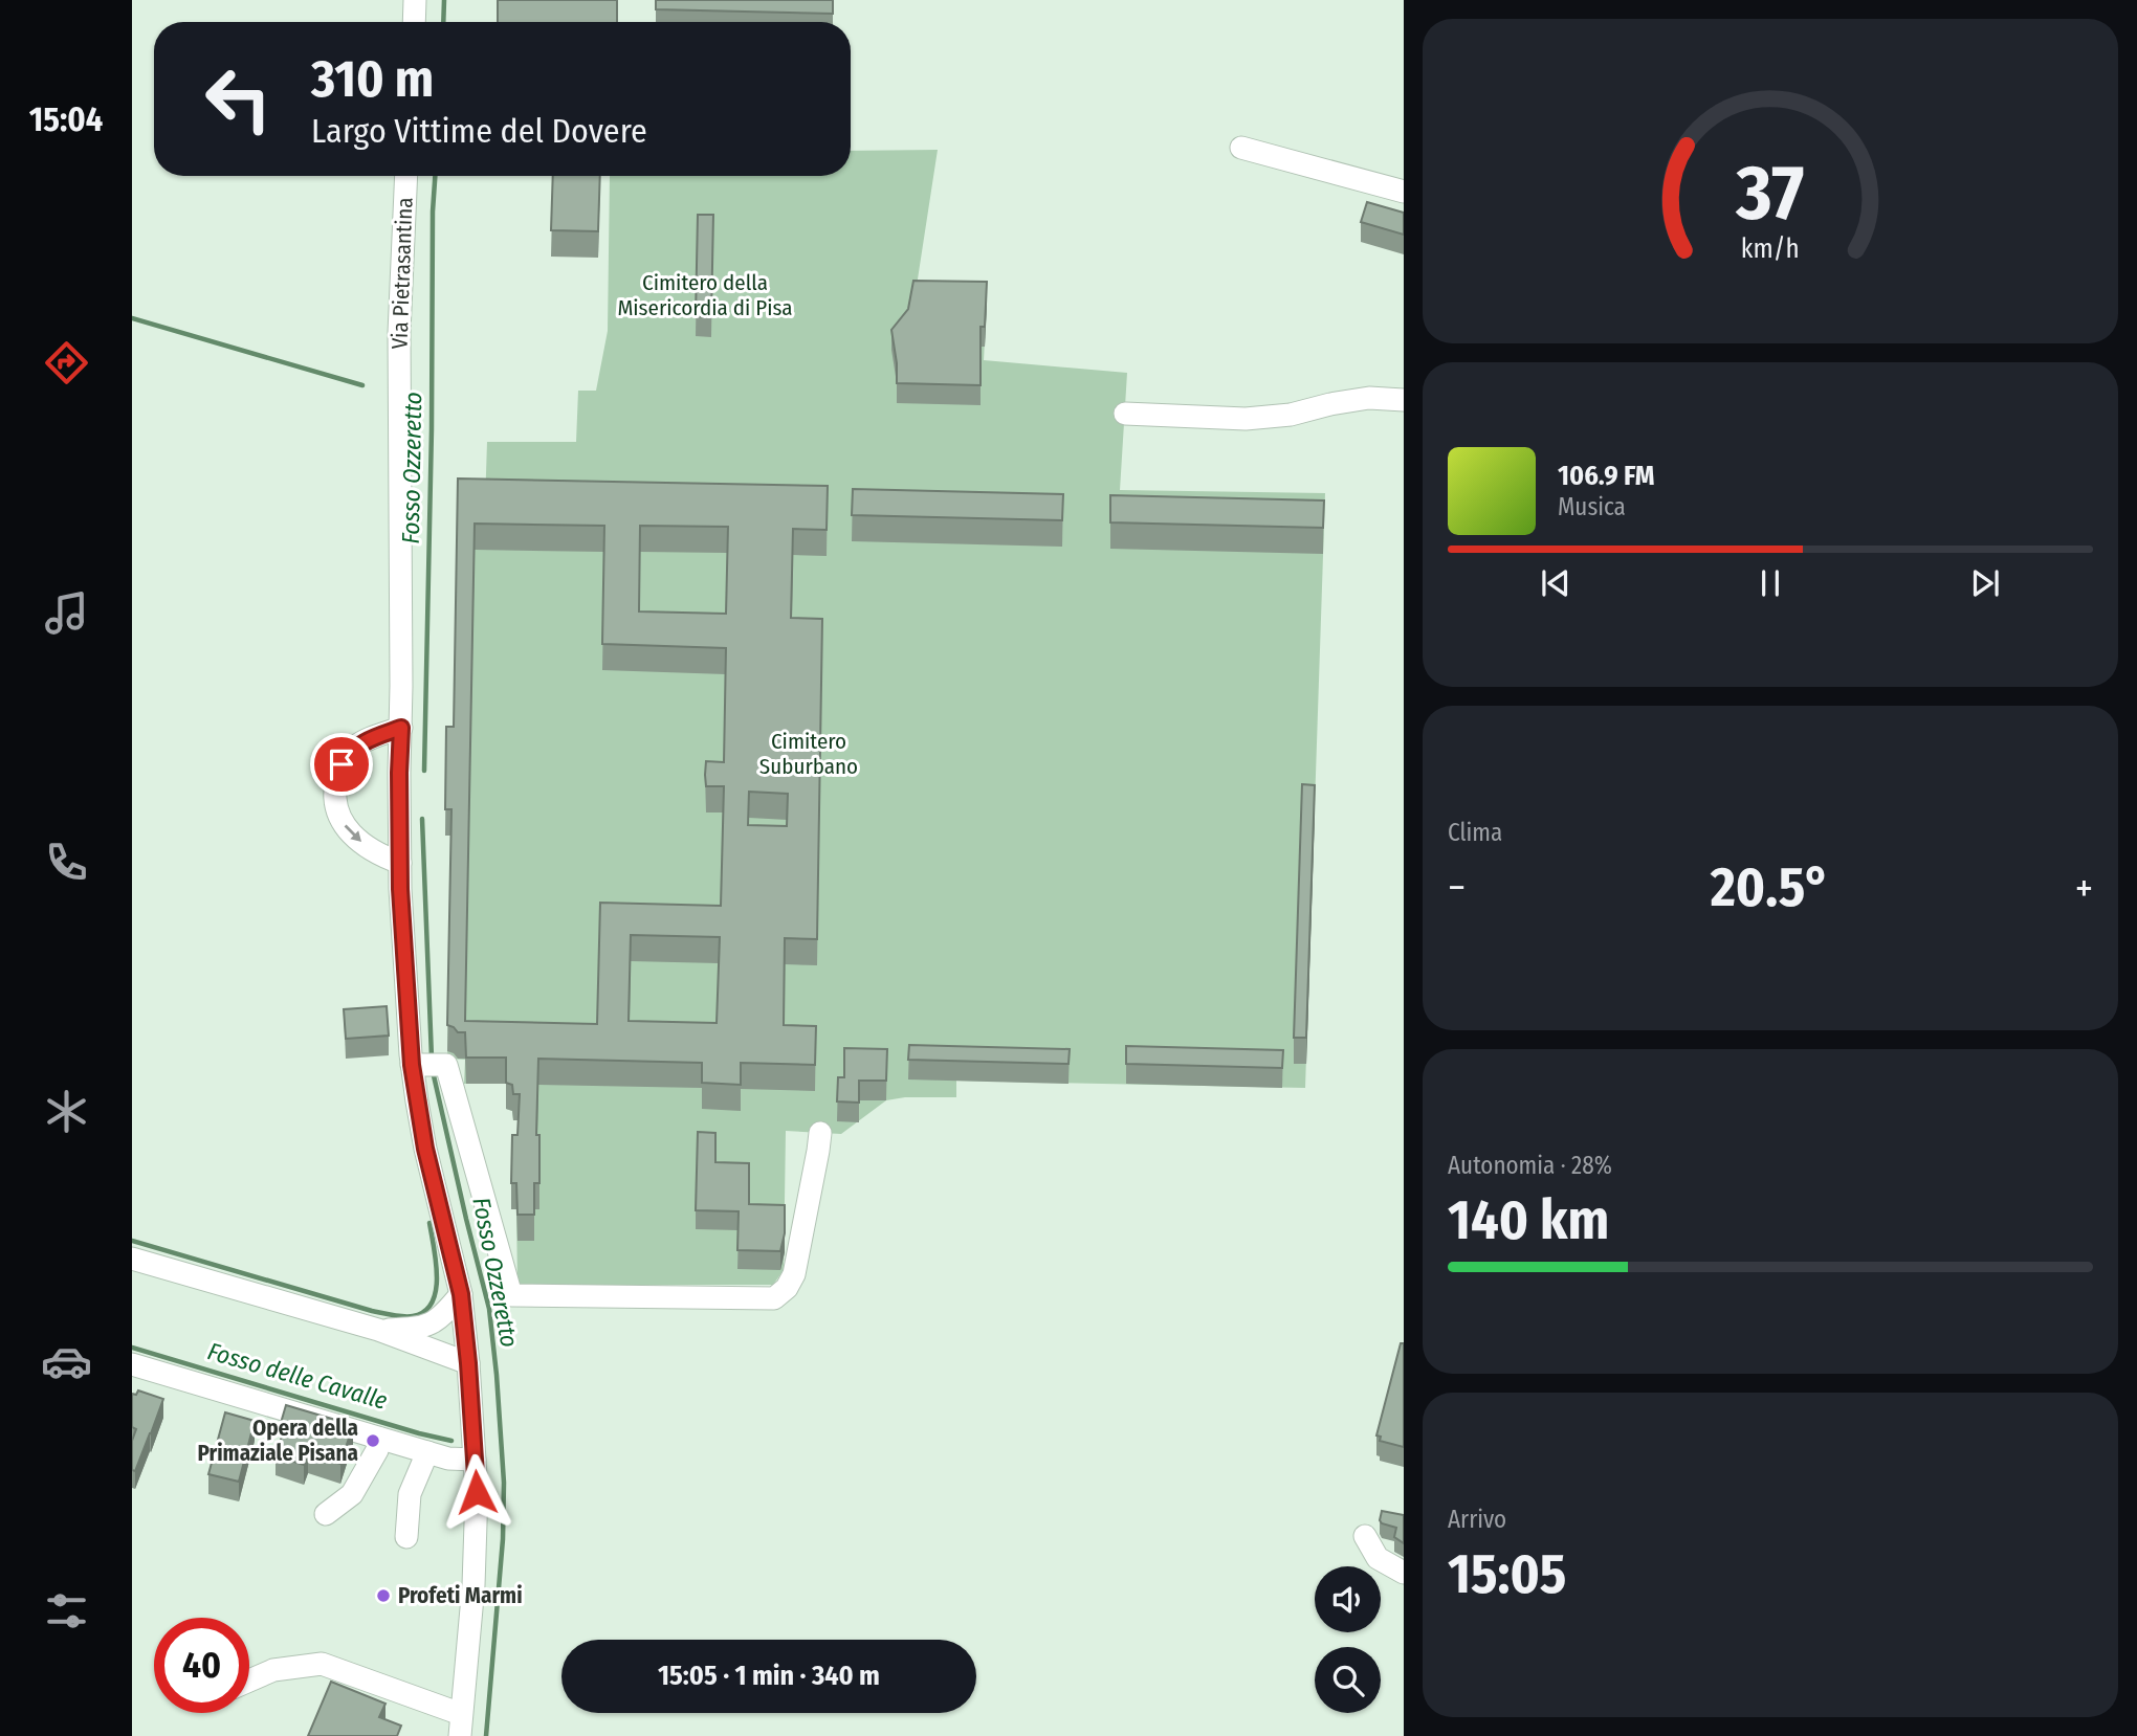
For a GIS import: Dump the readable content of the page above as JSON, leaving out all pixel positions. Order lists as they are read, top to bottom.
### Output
{
  "streets": {
    "street": ["Via Pietrasantina"]
  },
  "water": ["Fosso Ozzeretto", "Fosso delle Cavalle"],
  "parks": ["Cimitero della Misericordia di Pisa", "Cimitero Suburbano"],
  "places": ["Opera della Primaziale Pisana", "Profeti Marmi"],
  "page": {
    "tabs": "15:04",
    "turn": ["310 m", "Largo Vittime del Dovere"],
    "song": ["106.9 FM", "Musica"],
    "tile": [
      "Clima",
      ["Autonomia · 28%", "140 km"],
      ["Arrivo", "15:05"]
    ],
    "heat": ["−", "20.5°", "+"],
    "limit": "40",
    "trip": "15:05 · 1 min · 340 m",
    "gauge": ["37", "km/h"]
  }
}
